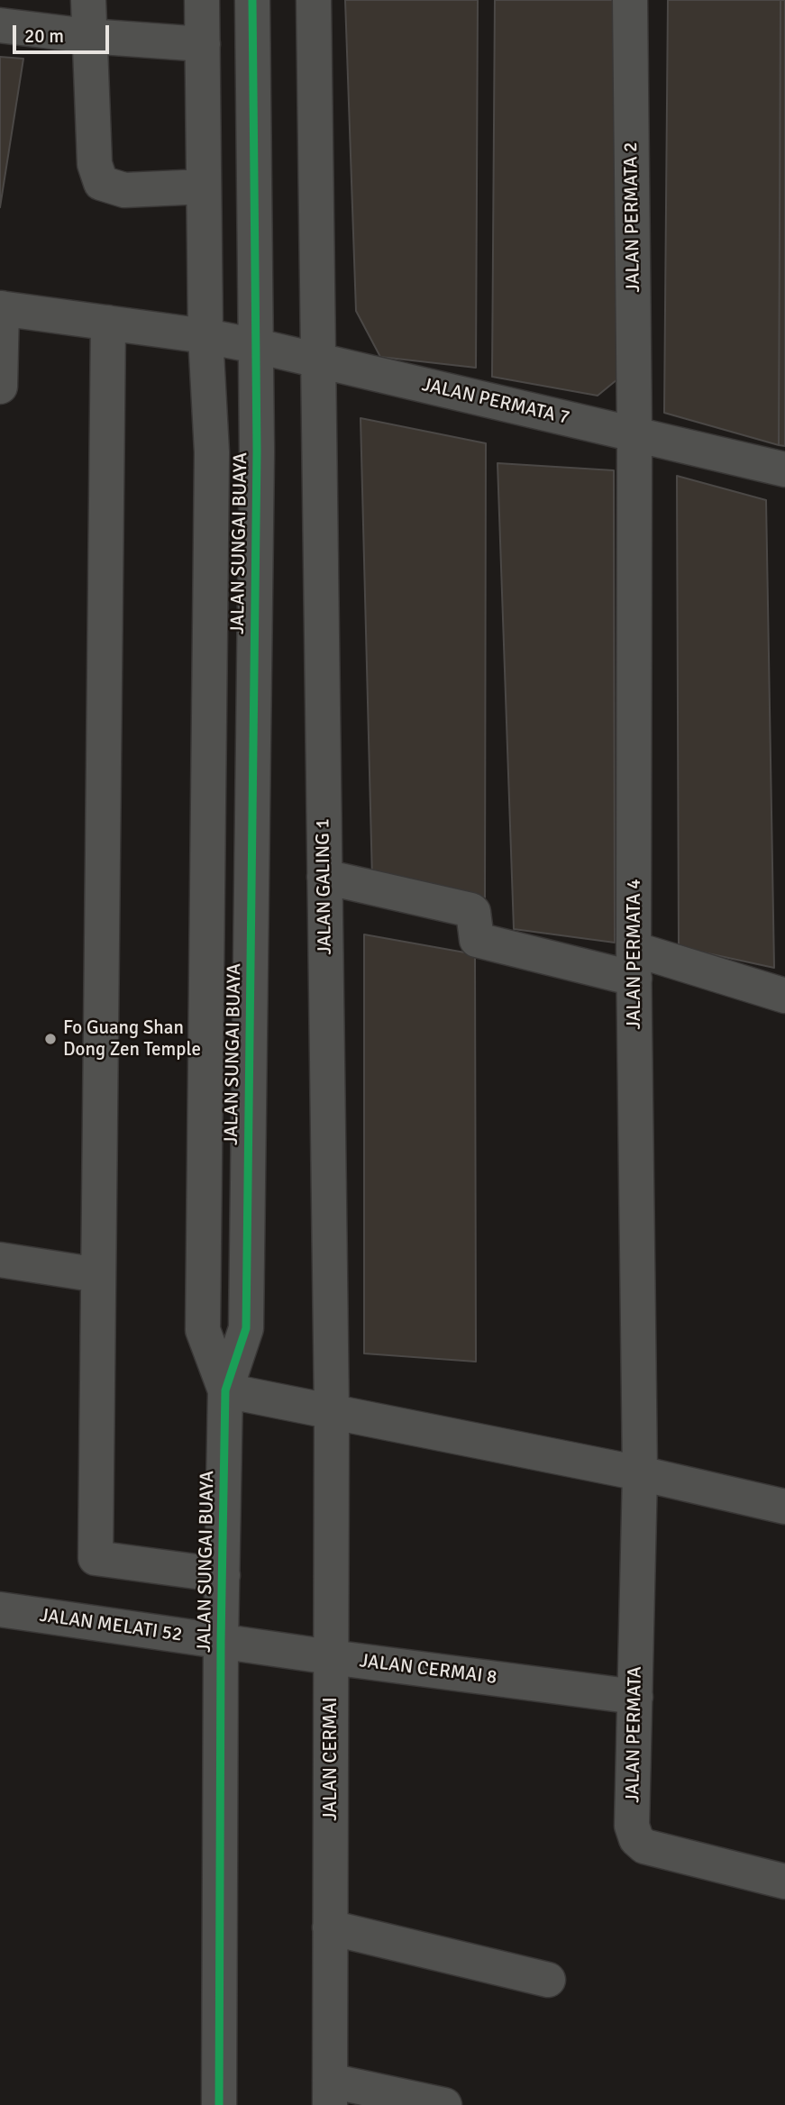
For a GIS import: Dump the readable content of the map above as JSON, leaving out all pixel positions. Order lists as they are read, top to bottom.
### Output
{
  "streets": {
    "street": [
      "JALAN PERMATA 2",
      "JALAN PERMATA 7",
      "JALAN SUNGAI BUAYA",
      "JALAN GALING 1",
      "JALAN PERMATA 4",
      "JALAN MELATI 52",
      "JALAN CERMAI 8",
      "JALAN PERMATA",
      "JALAN CERMAI"
    ]
  },
  "crossings": [
    ["JALAN PERMATA 2", "JALAN PERMATA 7"],
    ["JALAN PERMATA 2", "JALAN PERMATA 4"],
    ["JALAN PERMATA 7", "JALAN SUNGAI BUAYA"],
    ["JALAN PERMATA 7", "JALAN GALING 1"],
    ["JALAN PERMATA 7", "JALAN PERMATA 4"],
    ["JALAN SUNGAI BUAYA", "JALAN MELATI 52"],
    ["JALAN SUNGAI BUAYA", "JALAN CERMAI 8"],
    ["JALAN GALING 1", "JALAN CERMAI"],
    ["JALAN PERMATA 4", "JALAN PERMATA"],
    ["JALAN MELATI 52", "JALAN CERMAI 8"],
    ["JALAN CERMAI 8", "JALAN PERMATA"],
    ["JALAN CERMAI 8", "JALAN CERMAI"]
  ],
  "places": ["Fo Guang Shan Dong Zen Temple"],
  "scale_bar": "20 m"
}
